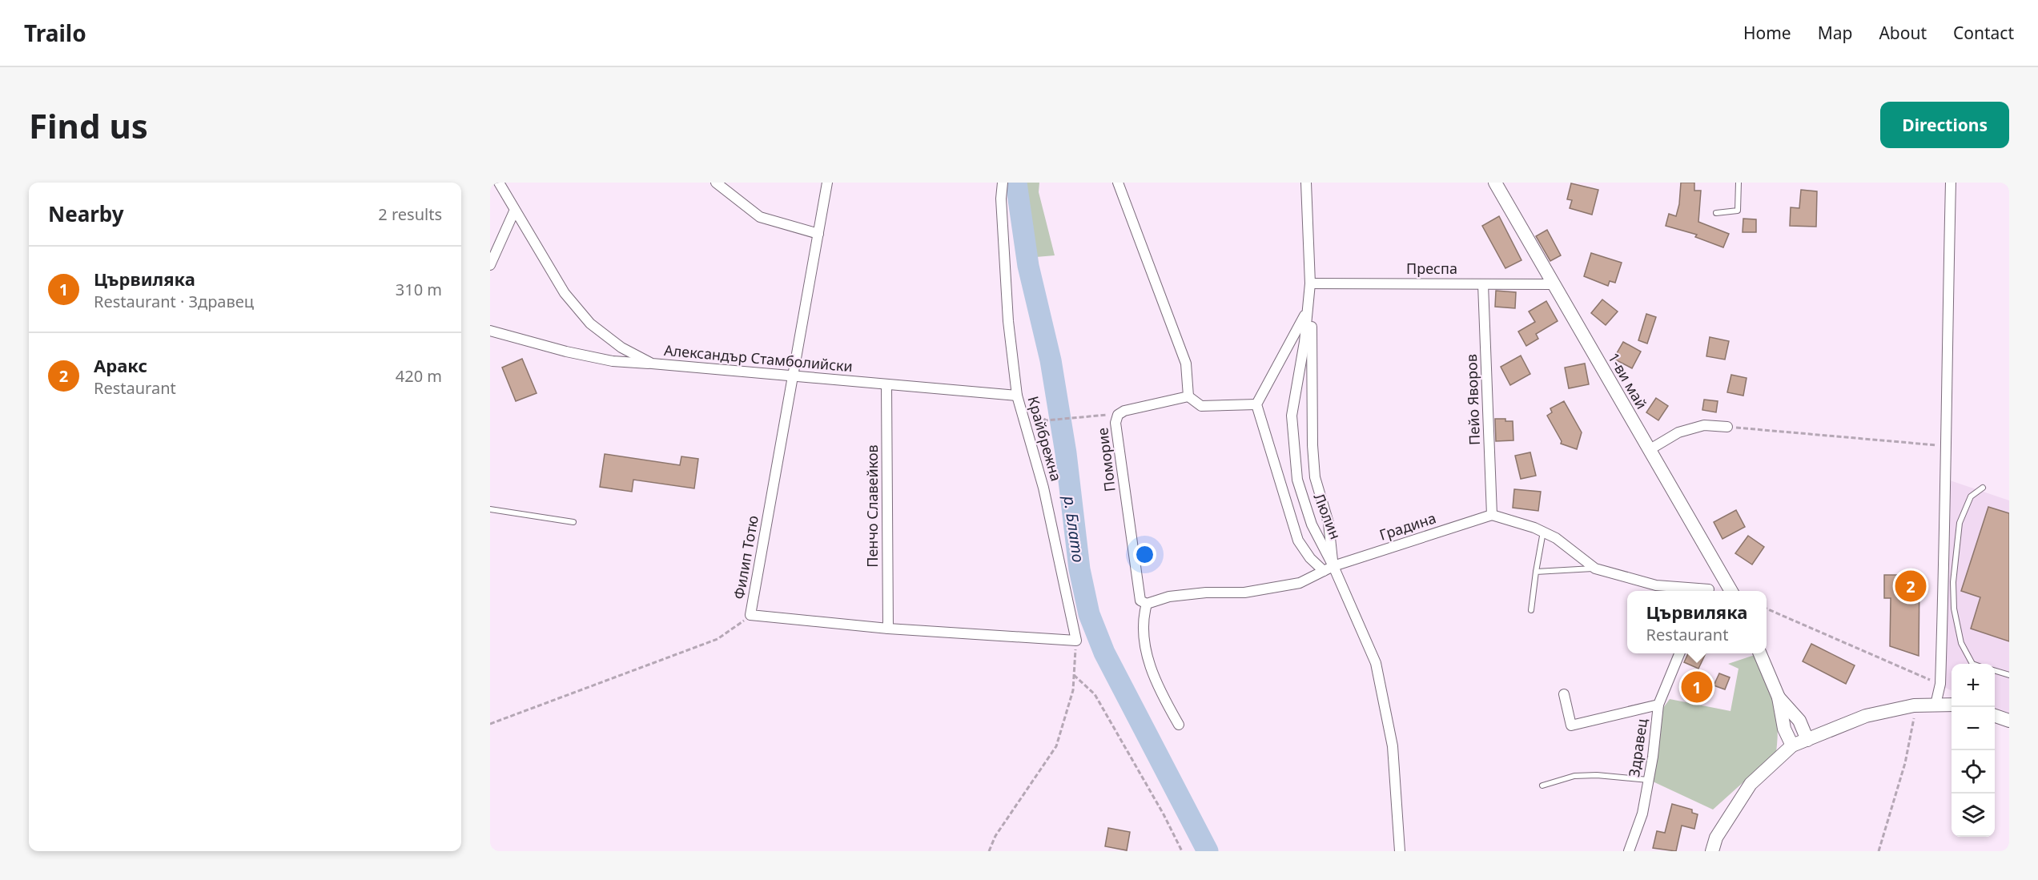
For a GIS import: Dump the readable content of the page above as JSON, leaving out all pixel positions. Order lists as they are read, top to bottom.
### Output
{
  "streets": {
    "street": [
      "Преспа",
      "Александър Стамболийски",
      "1-ви май",
      "Пейо Яворов",
      "Крайбрежна",
      "Поморие",
      "Пенчо Славейков",
      "Люлин",
      "Градина",
      "Филип Тотю",
      "Здравец"
    ]
  },
  "crossings": [
    ["Преспа", "1-ви май"],
    ["Преспа", "Пейо Яворов"],
    ["Преспа", "Люлин"],
    ["Александър Стамболийски", "Крайбрежна"],
    ["Александър Стамболийски", "Пенчо Славейков"],
    ["Александър Стамболийски", "Филип Тотю"],
    ["Пейо Яворов", "Градина"],
    ["Крайбрежна", "Филип Тотю"],
    ["Пенчо Славейков", "Филип Тотю"],
    ["Люлин", "Градина"]
  ],
  "water": ["р. Блато"],
  "page": {
    "header": "Trailo",
    "nav": [
      "Home",
      "Map",
      "About",
      "Contact"
    ],
    "buttons": "Directions",
    "title": "Find us",
    "heading": ["Nearby", "2 results"],
    "list": [
      {
        "mark": "1",
        "name": "Цървиляка",
        "note": "Restaurant · Здравец",
        "value": "310 m"
      },
      {
        "mark": "2",
        "name": "Аракс",
        "note": "Restaurant",
        "value": "420 m"
      }
    ],
    "pins": ["2", "1"],
    "popup": ["Цървиляка", "Restaurant"],
    "map_buttons": ["+", "−"]
  }
}
